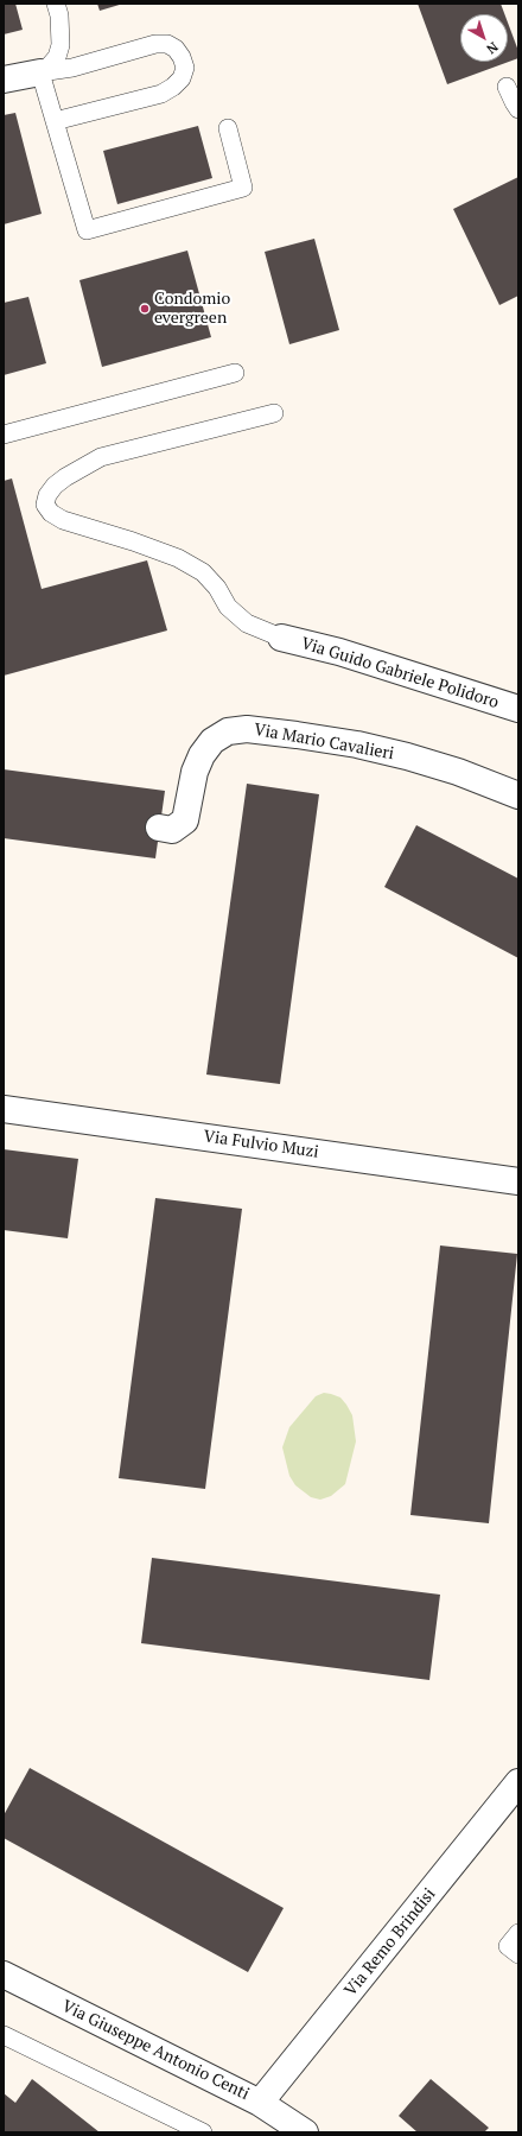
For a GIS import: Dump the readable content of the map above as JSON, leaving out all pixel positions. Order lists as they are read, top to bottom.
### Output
{
  "streets": {
    "street": [
      "Via Guido Gabriele Polidoro",
      "Via Mario Cavalieri",
      "Via Fulvio Muzi",
      "Via Remo Brindisi",
      "Via Giuseppe Antonio Centi"
    ]
  },
  "crossings": [
    ["Via Remo Brindisi", "Via Giuseppe Antonio Centi"]
  ],
  "places": ["Condomio evergreen"],
  "north": "bottom right"
}
